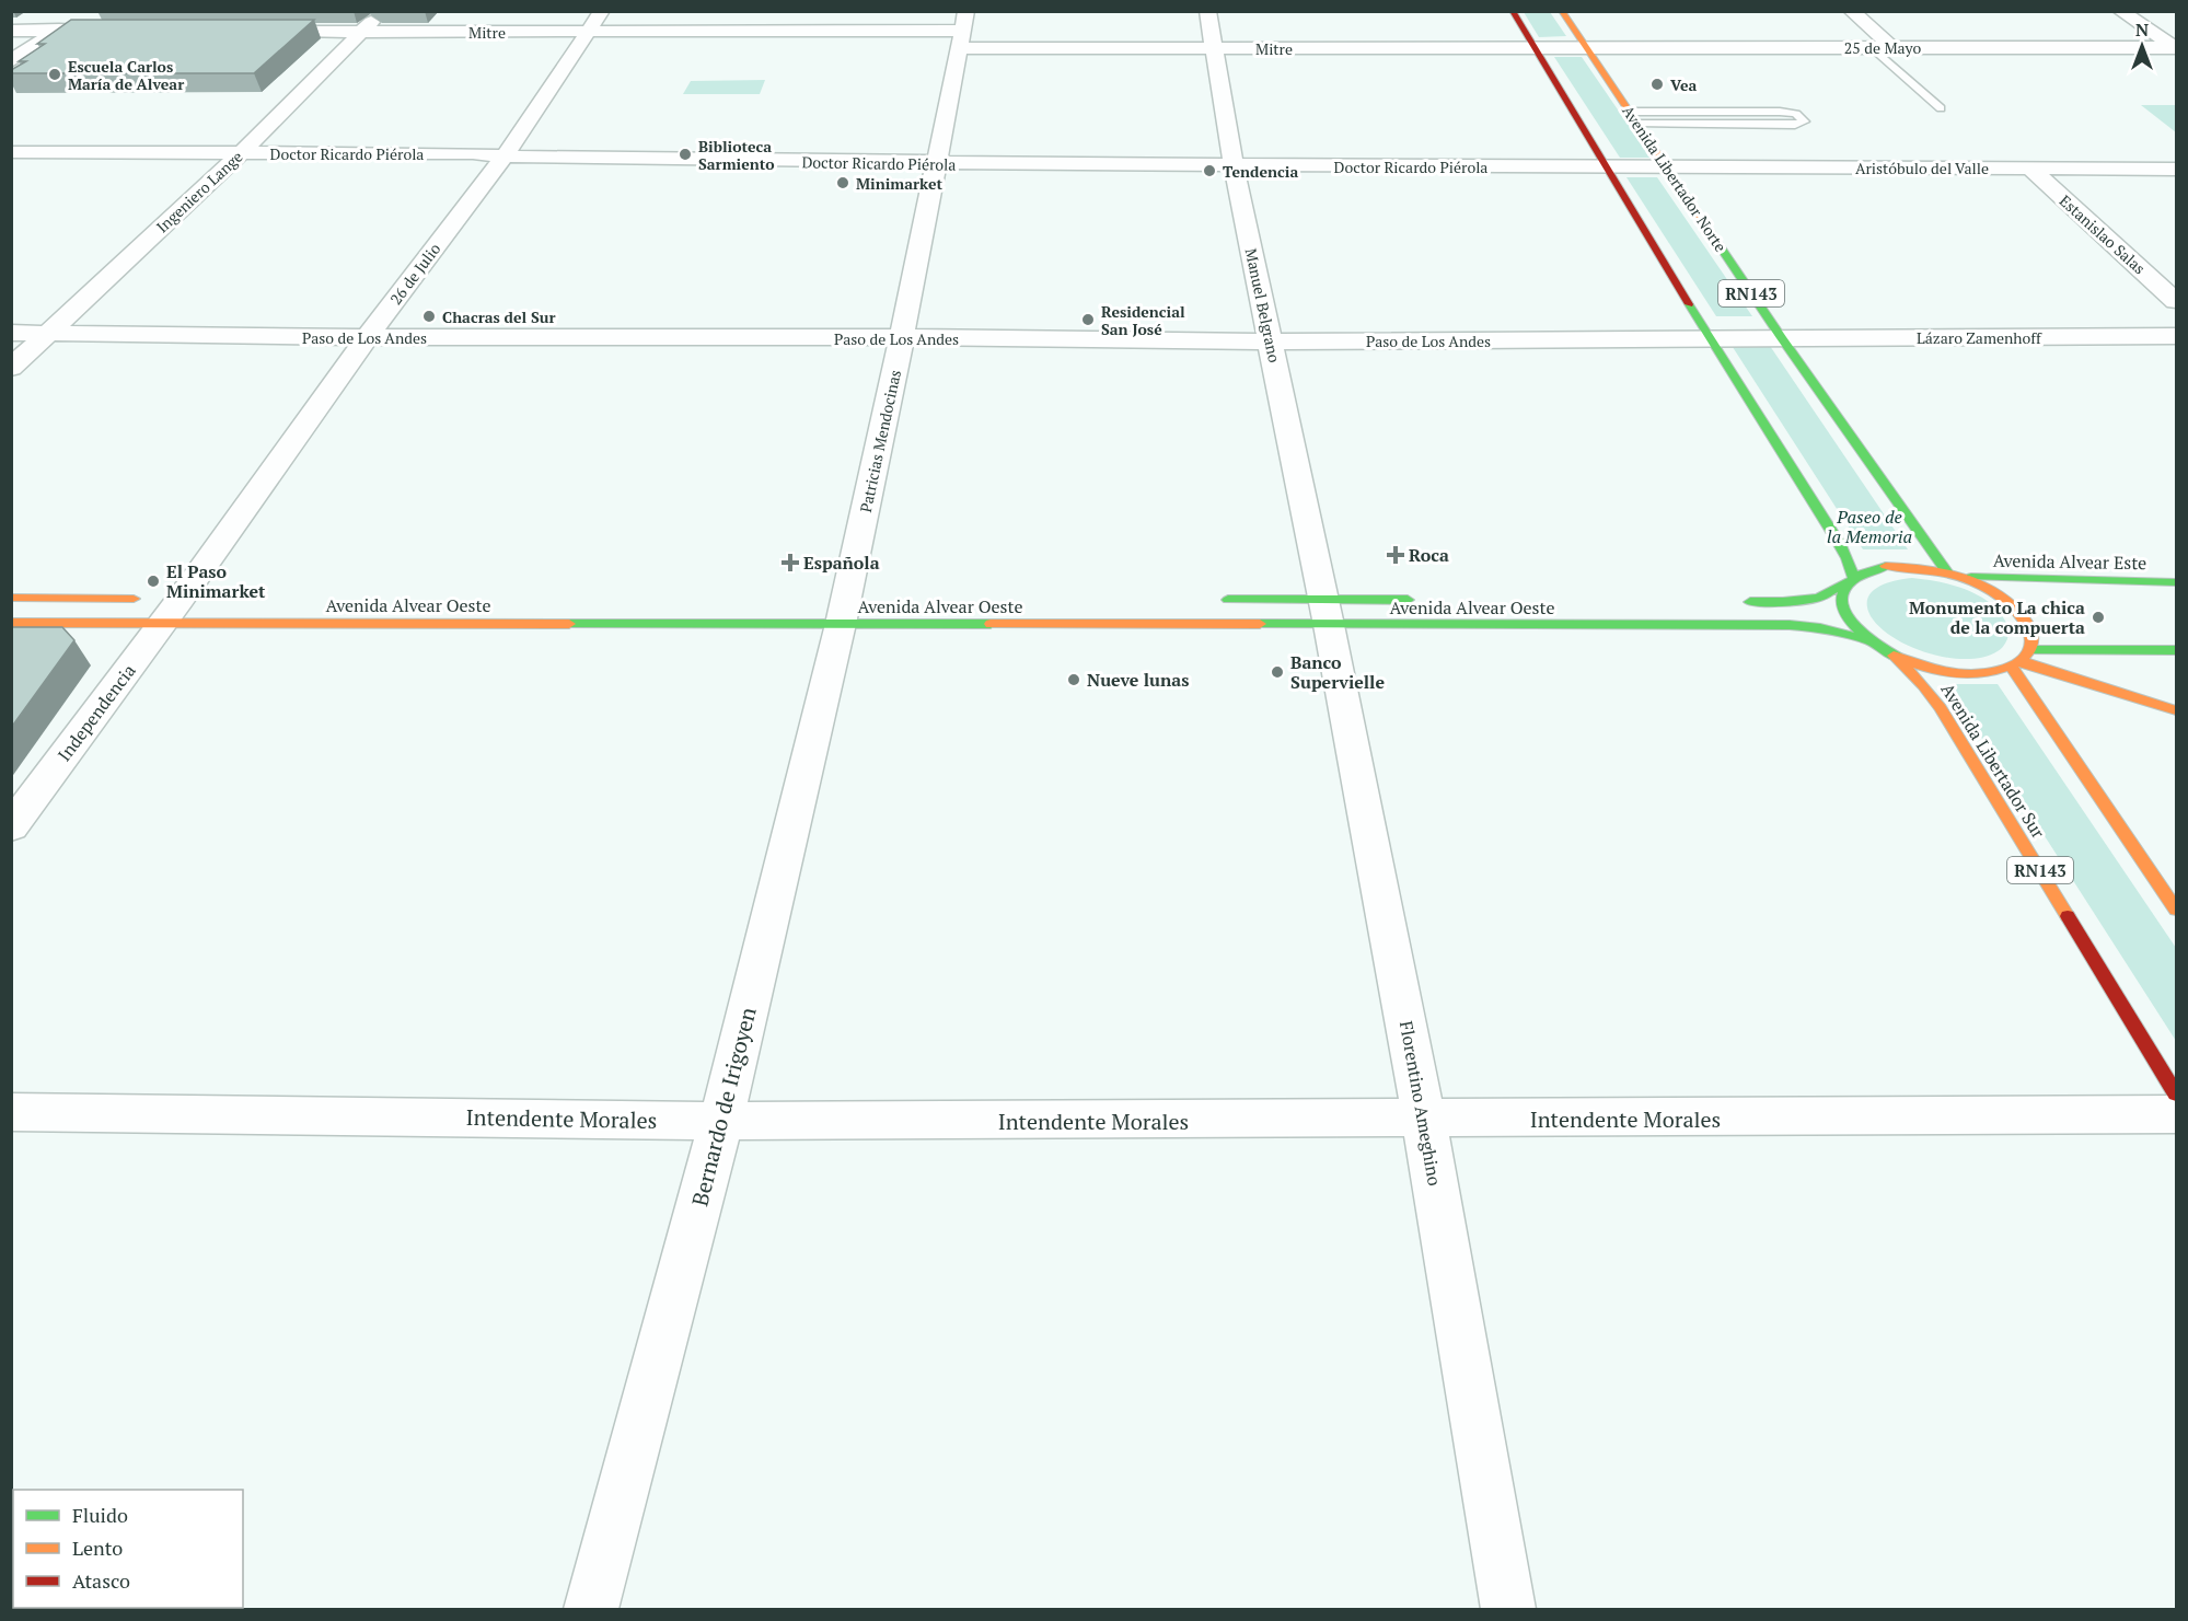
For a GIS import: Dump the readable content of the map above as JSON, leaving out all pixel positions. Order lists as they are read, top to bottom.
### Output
{
  "streets": {
    "main road": [
      "Avenida Libertador Norte",
      "RN143",
      "Avenida Alvear Este",
      "Avenida Alvear Oeste",
      "Avenida Libertador Sur"
    ],
    "street": [
      "Mitre",
      "25 de Mayo",
      "Doctor Ricardo Piérola",
      "Aristóbulo del Valle",
      "Ingeniero Lange",
      "Estanislao Salas",
      "26 de Julio",
      "Manuel Belgrano",
      "Paso de Los Andes",
      "Lázaro Zamenhoff",
      "Patricias Mendocinas",
      "Independencia",
      "Florentino Ameghino",
      "Bernardo de Irigoyen",
      "Intendente Morales"
    ]
  },
  "crossings": [
    ["Mitre", "25 de Mayo"],
    ["Mitre", "Avenida Libertador Norte"],
    ["Mitre", "Ingeniero Lange"],
    ["Mitre", "26 de Julio"],
    ["Mitre", "RN143"],
    ["Mitre", "Manuel Belgrano"],
    ["Mitre", "Patricias Mendocinas"],
    ["25 de Mayo", "Avenida Libertador Norte"],
    ["Doctor Ricardo Piérola", "Aristóbulo del Valle"],
    ["Doctor Ricardo Piérola", "Avenida Libertador Norte"],
    ["Doctor Ricardo Piérola", "Ingeniero Lange"],
    ["Doctor Ricardo Piérola", "26 de Julio"],
    ["Doctor Ricardo Piérola", "RN143"],
    ["Doctor Ricardo Piérola", "Manuel Belgrano"],
    ["Doctor Ricardo Piérola", "Patricias Mendocinas"],
    ["Aristóbulo del Valle", "Avenida Libertador Norte"],
    ["Aristóbulo del Valle", "Estanislao Salas"],
    ["Avenida Libertador Norte", "Paso de Los Andes"],
    ["Avenida Libertador Norte", "Lázaro Zamenhoff"],
    ["Ingeniero Lange", "Paso de Los Andes"],
    ["26 de Julio", "Paso de Los Andes"],
    ["26 de Julio", "Avenida Alvear Oeste"],
    ["26 de Julio", "Independencia"],
    ["RN143", "Paso de Los Andes"],
    ["RN143", "Avenida Alvear Oeste"],
    ["RN143", "Avenida Libertador Sur"],
    ["Manuel Belgrano", "Paso de Los Andes"],
    ["Manuel Belgrano", "Avenida Alvear Oeste"],
    ["Manuel Belgrano", "Florentino Ameghino"],
    ["Paso de Los Andes", "Lázaro Zamenhoff"],
    ["Paso de Los Andes", "Patricias Mendocinas"],
    ["Patricias Mendocinas", "Avenida Alvear Oeste"],
    ["Patricias Mendocinas", "Bernardo de Irigoyen"],
    ["Avenida Alvear Oeste", "Independencia"],
    ["Avenida Alvear Oeste", "Florentino Ameghino"],
    ["Avenida Alvear Oeste", "Bernardo de Irigoyen"],
    ["Florentino Ameghino", "Intendente Morales"],
    ["Bernardo de Irigoyen", "Intendente Morales"]
  ],
  "parks": ["Paseo de la Memoria"],
  "places": {
    "other": [
      "Escuela Carlos María de Alvear",
      "Vea",
      "Biblioteca Sarmiento",
      "Tendencia",
      "Minimarket",
      "Chacras del Sur",
      "Residencial San José",
      "El Paso Minimarket",
      "Monumento La chica de la compuerta",
      "Banco Supervielle",
      "Nueve lunas"
    ],
    "health": ["Roca", "Española"]
  },
  "legend": ["Fluido", "Lento", "Atasco"],
  "north": "top"
}
